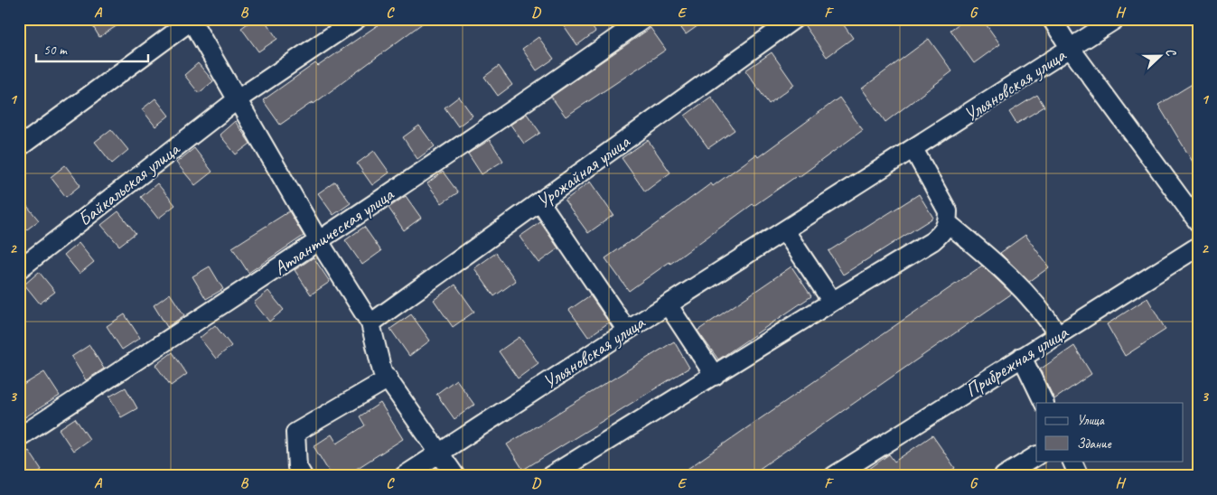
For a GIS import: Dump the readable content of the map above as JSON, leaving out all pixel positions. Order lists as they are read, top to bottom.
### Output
{
  "streets": {
    "street": [
      "Ульяновская улица",
      "Урожайная улица",
      "Байкальская улица",
      "Атлантическая улица",
      "Прибрежная улица"
    ]
  },
  "legend": ["Улица", "Здание"],
  "scale_bar": "50 m",
  "north": "right",
  "grid": {
    "columns": [
      "A",
      "B",
      "C",
      "D",
      "E",
      "F",
      "G",
      "H"
    ],
    "rows": ["1", "2", "3"]
  }
}
